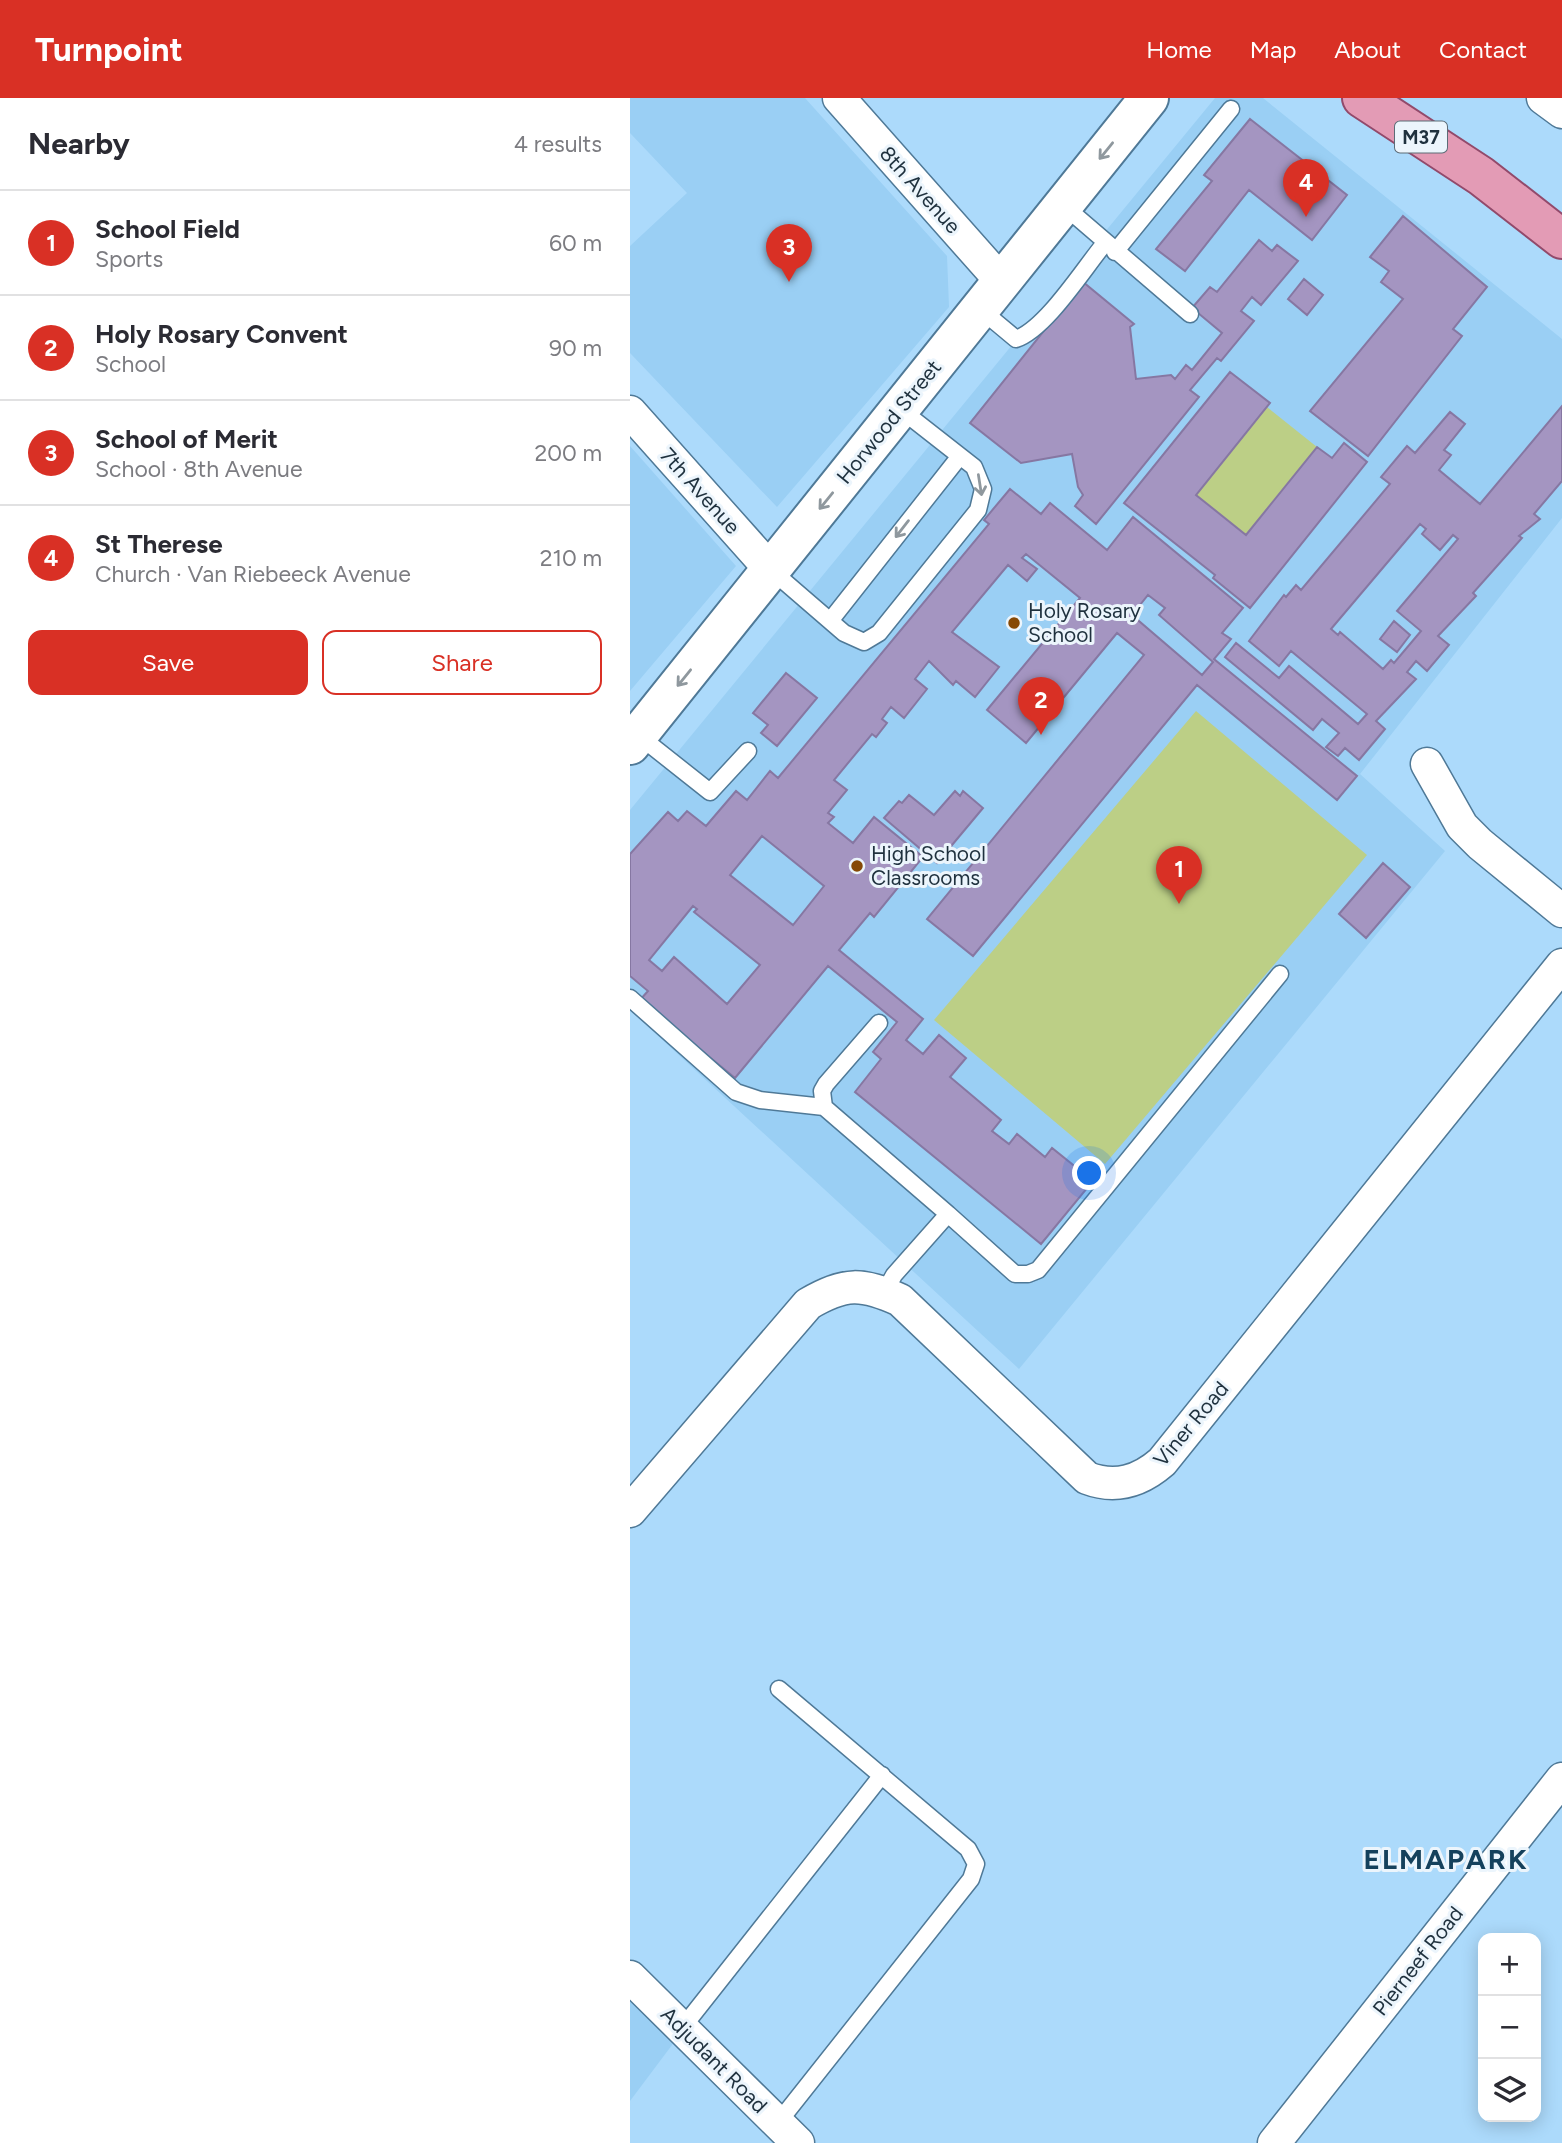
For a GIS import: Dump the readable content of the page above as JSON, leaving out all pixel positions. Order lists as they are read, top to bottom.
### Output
{
  "streets": {
    "main road": ["M37", "Horwood Street"],
    "street": [
      "8th Avenue",
      "7th Avenue",
      "Viner Road",
      "Pierneef Road",
      "Adjudant Road"
    ]
  },
  "crossings": [
    ["8th Avenue", "Horwood Street"],
    ["Horwood Street", "7th Avenue"]
  ],
  "one_way": ["Horwood Street"],
  "districts": ["ELMAPARK"],
  "places": ["Holy Rosary School", "High School Classrooms"],
  "page": {
    "header": "Turnpoint",
    "nav": [
      "Home",
      "Map",
      "About",
      "Contact"
    ],
    "heading": ["Nearby", "4 results"],
    "pins": [
      "4",
      "3",
      "2",
      "1"
    ],
    "list": [
      {
        "mark": "1",
        "name": "School Field",
        "note": "Sports",
        "value": "60 m"
      },
      {
        "mark": "2",
        "name": "Holy Rosary Convent",
        "note": "School",
        "value": "90 m"
      },
      {
        "mark": "3",
        "name": "School of Merit",
        "note": "School · 8th Avenue",
        "value": "200 m"
      },
      {
        "mark": "4",
        "name": "St Therese",
        "note": "Church · Van Riebeeck Avenue",
        "value": "210 m"
      }
    ],
    "buttons": ["Save", "Share"],
    "map_buttons": ["+", "−"]
  }
}
